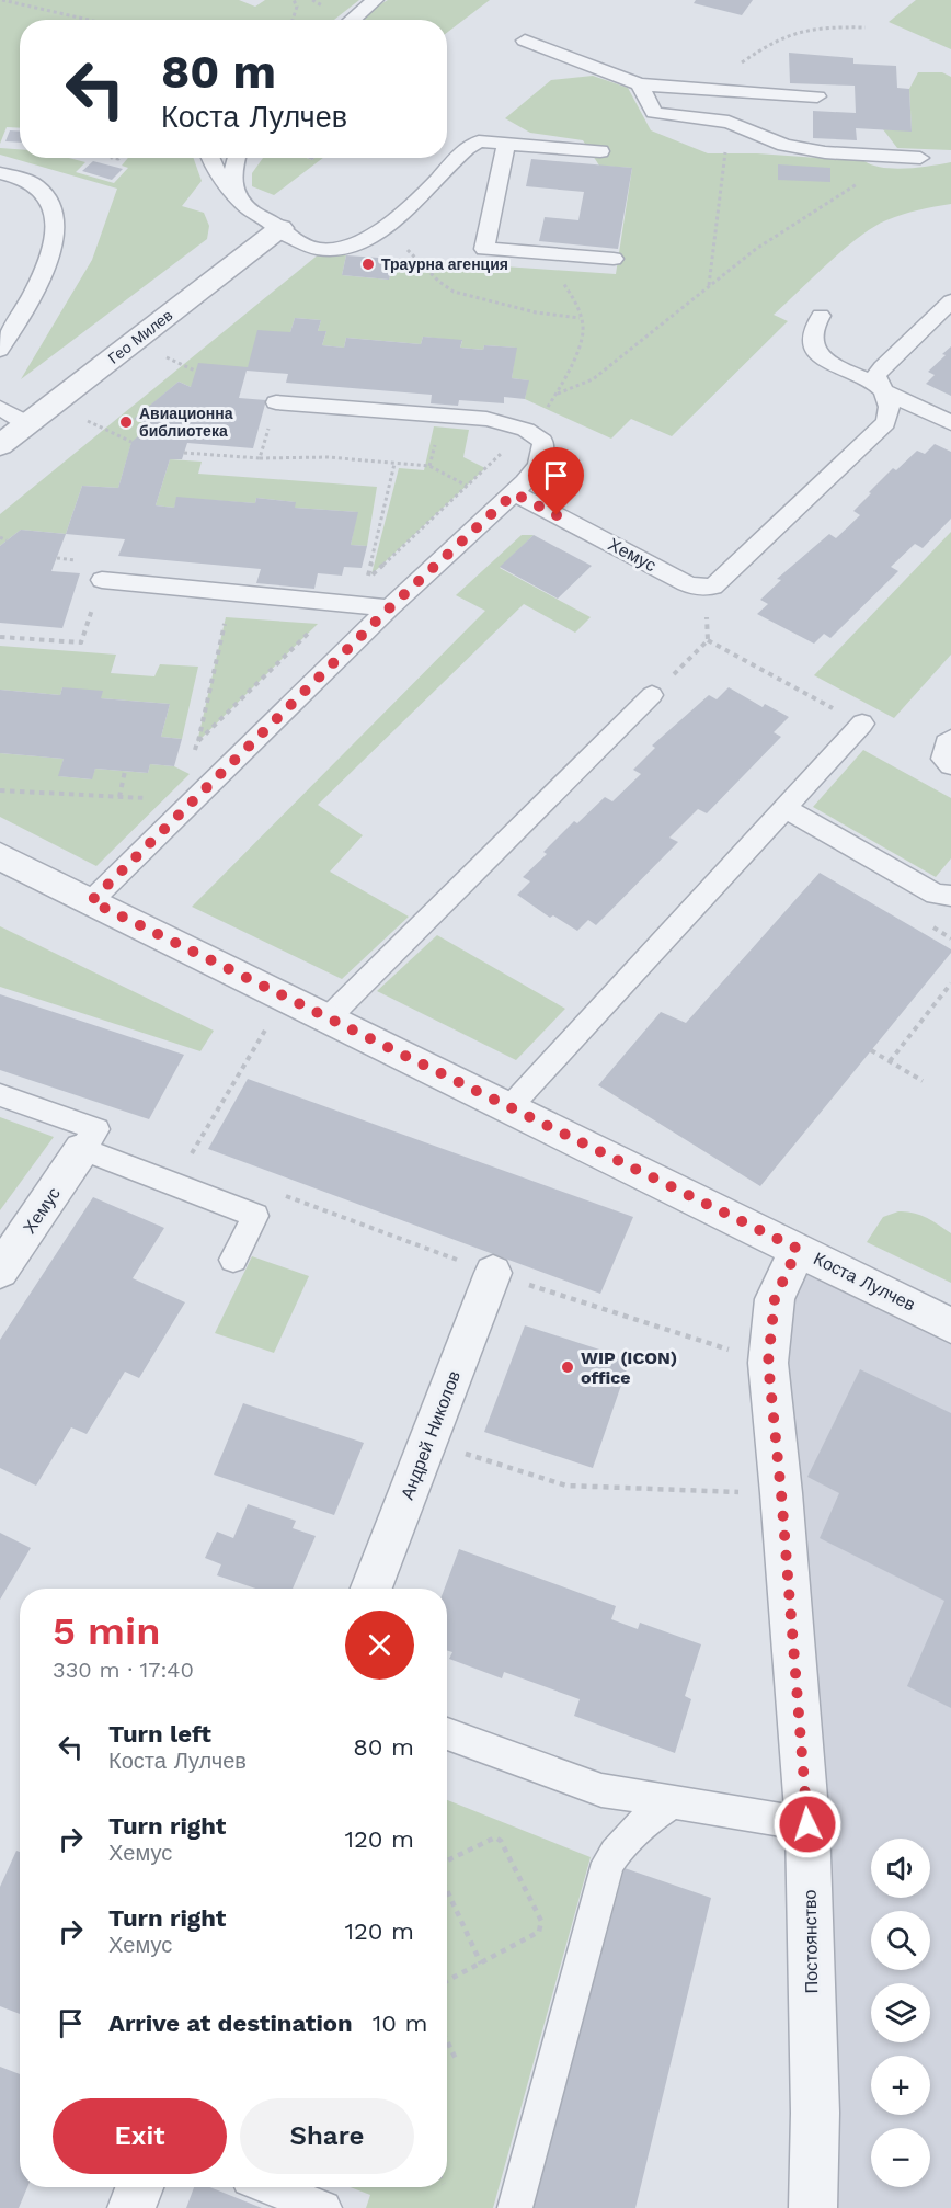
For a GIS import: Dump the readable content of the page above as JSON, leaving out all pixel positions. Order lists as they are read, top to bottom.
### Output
{
  "streets": {
    "street": [
      "Гео Милев",
      "Хемус",
      "Коста Лулчев",
      "Андрей Николов",
      "Постоянство"
    ]
  },
  "crossings": [
    ["Коста Лулчев", "Постоянство"]
  ],
  "places": ["Траурна агенция", "Авиационна библиотека", "WIP (ICON) office"],
  "page": {
    "turn": ["80 m", "Коста Лулчев"],
    "heading": ["5 min", "330 m · 17:40"],
    "list": [
      {
        "name": "Turn left",
        "note": "Коста Лулчев",
        "value": "80 m"
      },
      {
        "name": "Turn right",
        "note": "Хемус",
        "value": "120 m"
      },
      {
        "name": "Turn right",
        "note": "Хемус",
        "value": "120 m"
      },
      {
        "name": "Arrive at destination",
        "value": "10 m"
      }
    ],
    "map_buttons": ["+", "−"],
    "buttons": ["Exit", "Share"]
  }
}
